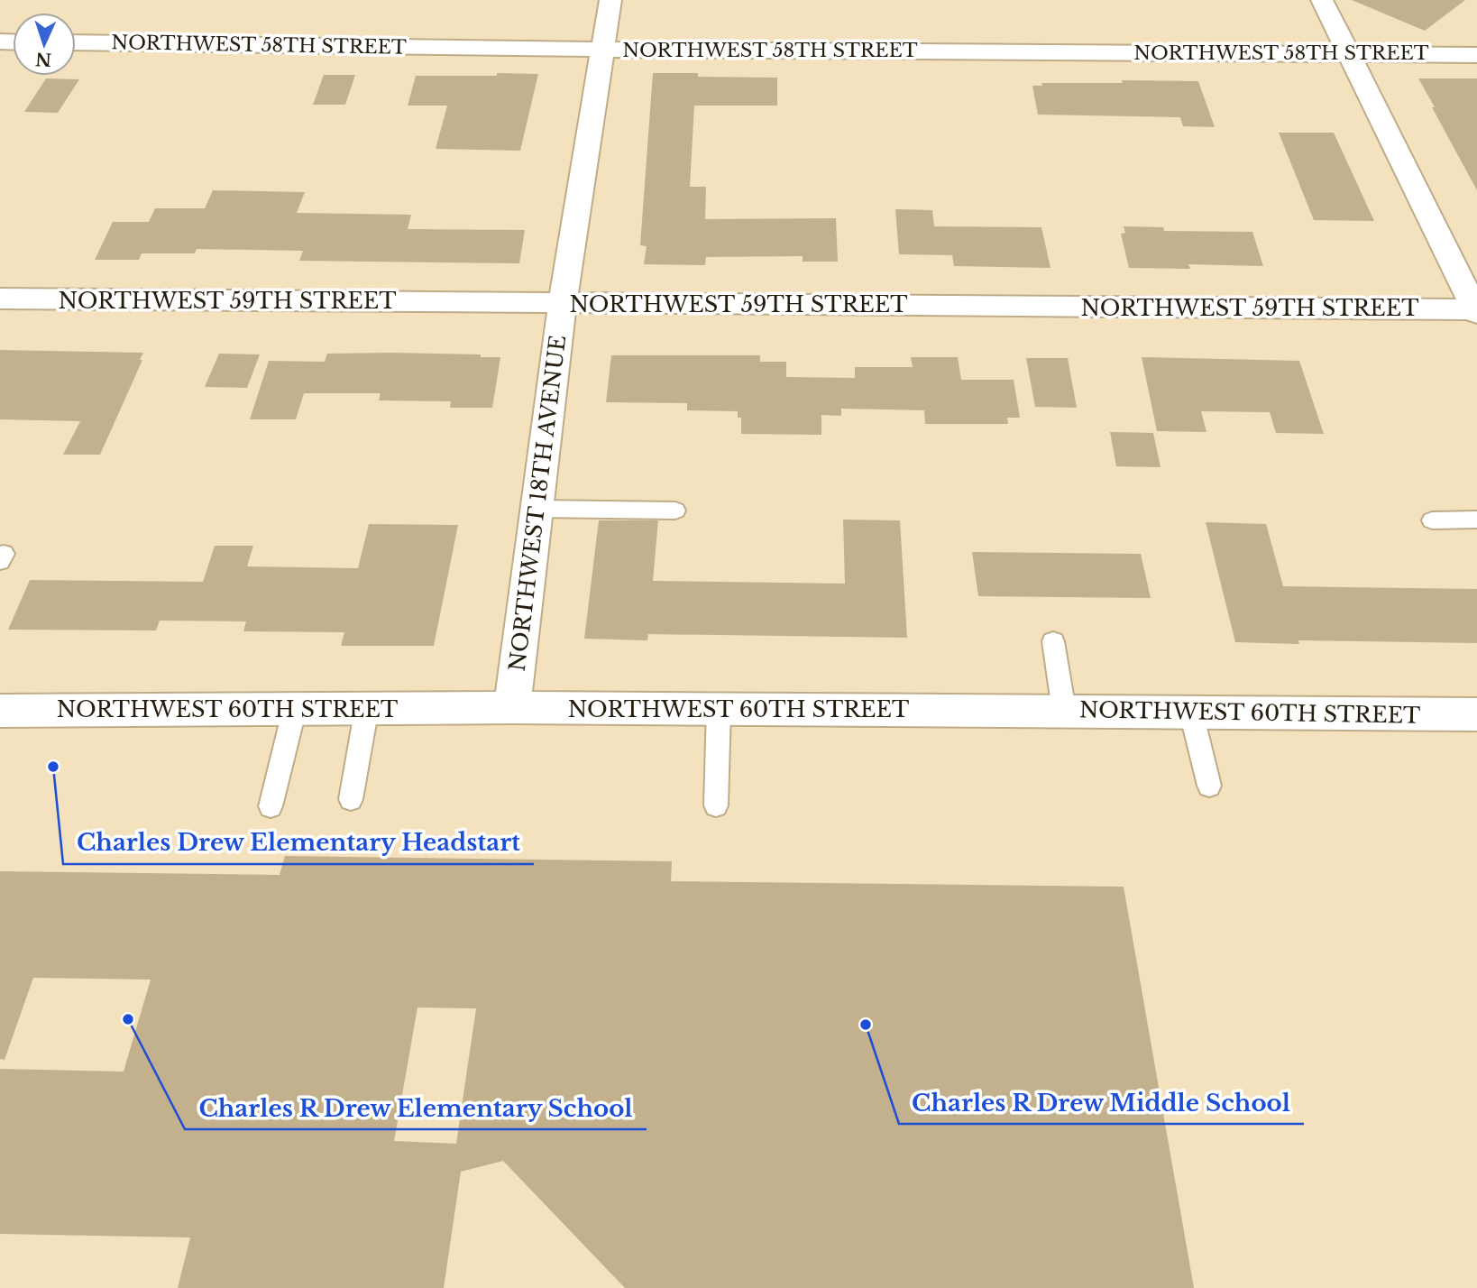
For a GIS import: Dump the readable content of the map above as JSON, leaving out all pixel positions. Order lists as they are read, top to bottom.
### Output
{
  "streets": {
    "street": [
      "NORTHWEST 58TH STREET",
      "NORTHWEST 59TH STREET",
      "NORTHWEST 18TH AVENUE",
      "NORTHWEST 60TH STREET"
    ]
  },
  "crossings": [
    ["NORTHWEST 58TH STREET", "NORTHWEST 18TH AVENUE"],
    ["NORTHWEST 59TH STREET", "NORTHWEST 18TH AVENUE"],
    ["NORTHWEST 18TH AVENUE", "NORTHWEST 60TH STREET"]
  ],
  "places": ["Charles Drew Elementary Headstart", "Charles R Drew Elementary School", "Charles R Drew Middle School"],
  "north": "bottom"
}
